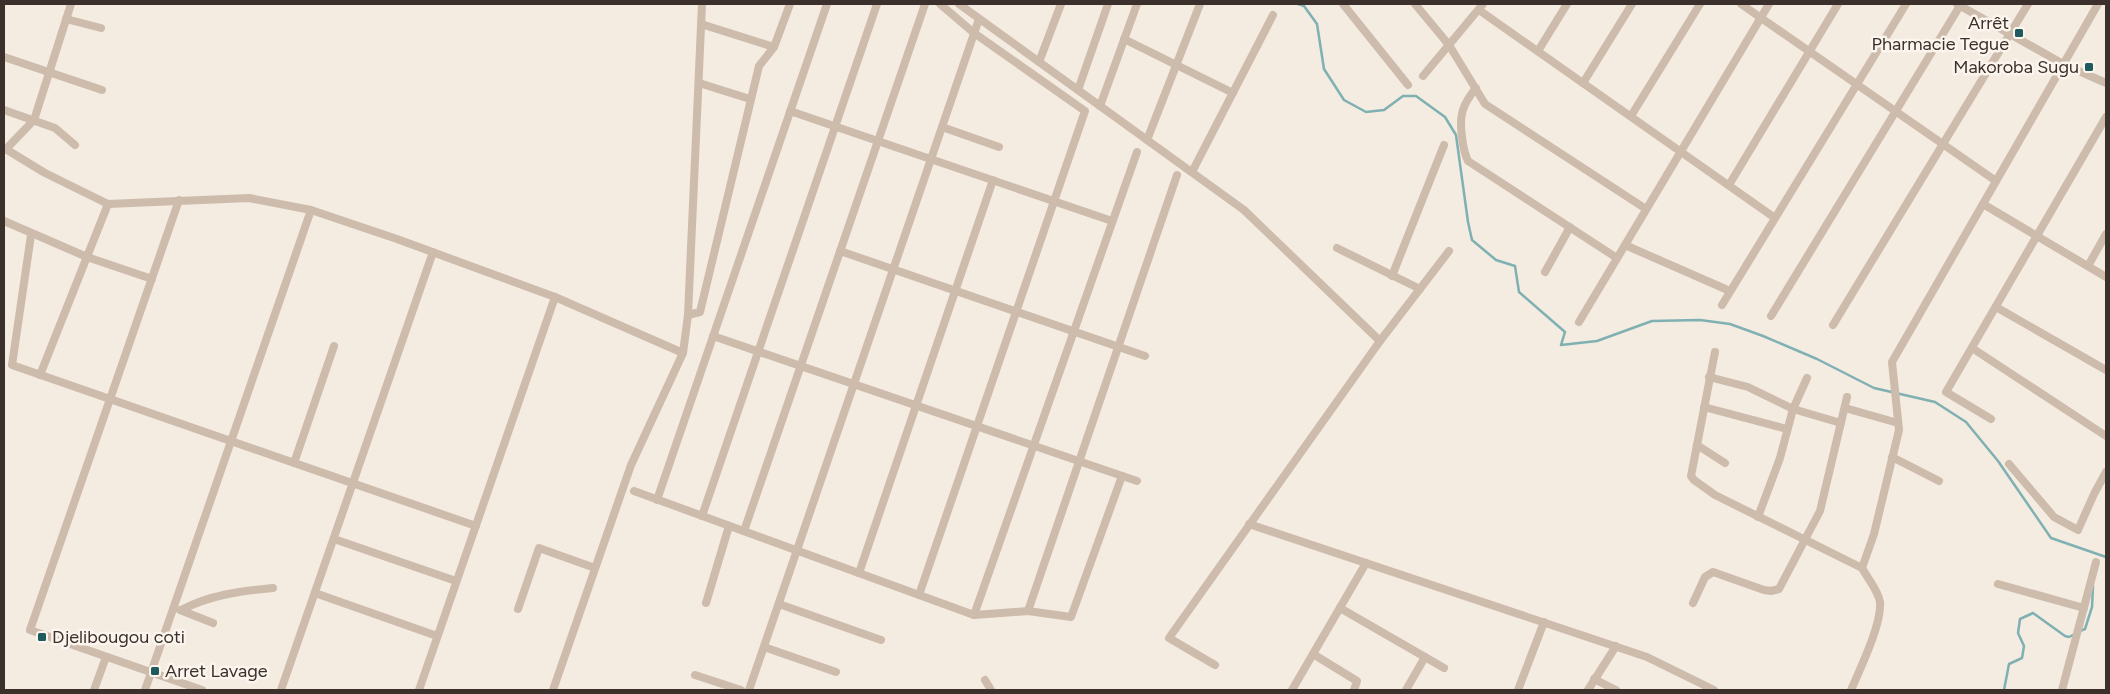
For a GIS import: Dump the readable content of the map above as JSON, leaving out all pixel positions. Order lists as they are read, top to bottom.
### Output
{
  "places": {
    "transit": [
      "Arrêt Pharmacie Tegue",
      "Makoroba Sugu",
      "Djelibougou coti",
      "Arret Lavage"
    ]
  }
}
